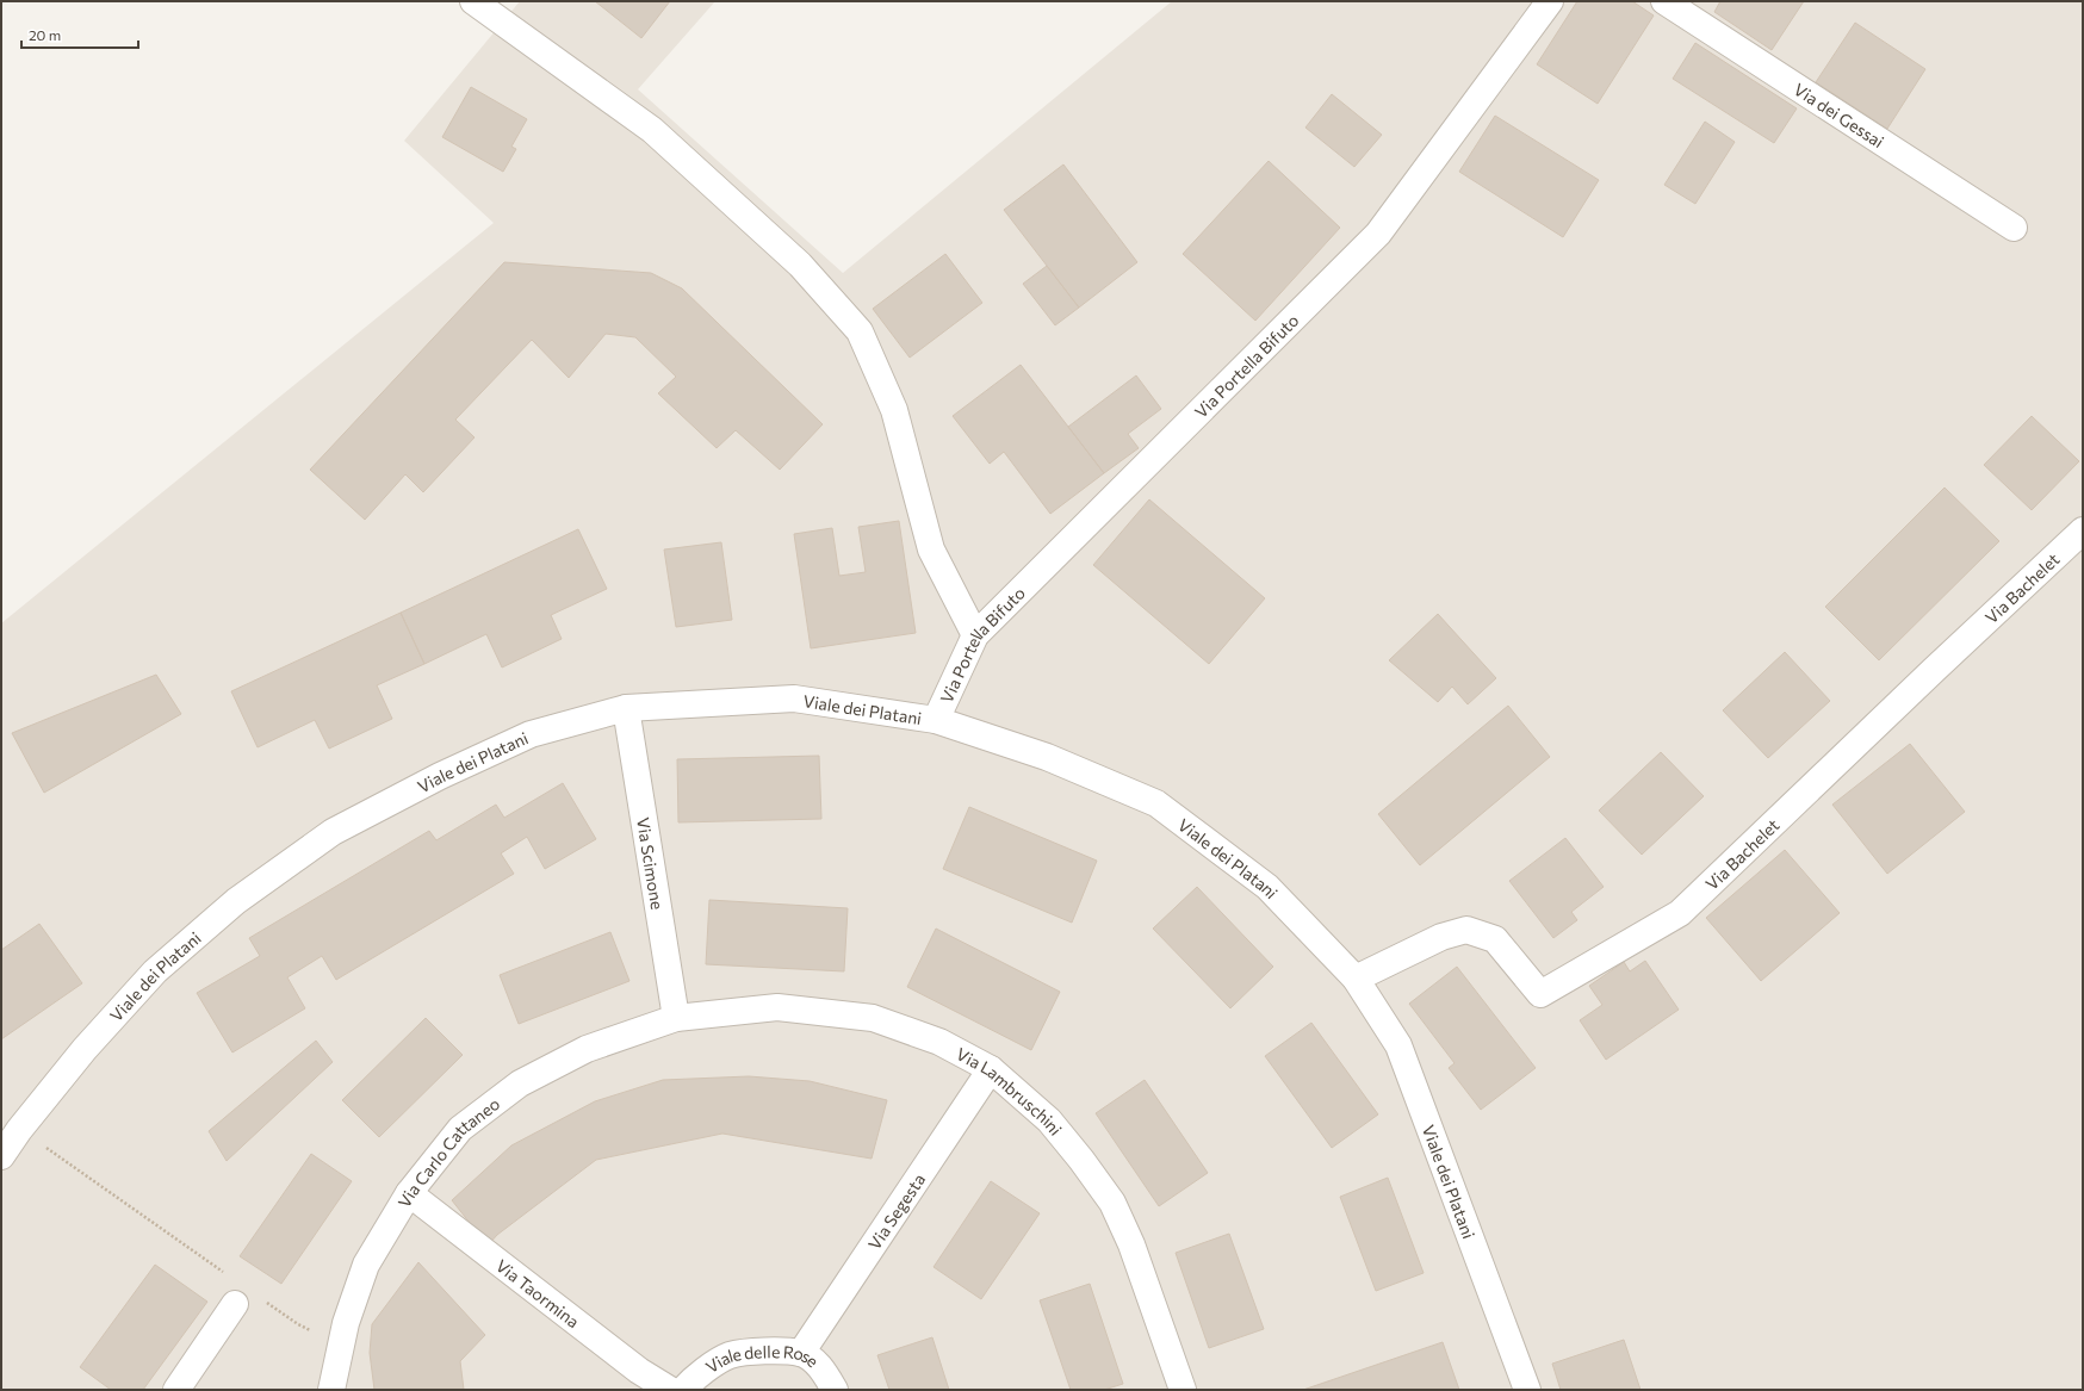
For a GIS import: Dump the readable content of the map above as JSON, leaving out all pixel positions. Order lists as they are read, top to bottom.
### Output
{
  "streets": {
    "street": [
      "Via dei Gessai",
      "Via Portella Bifuto",
      "Via Bachelet",
      "Viale dei Platani",
      "Via Scimone",
      "Via Lambruschini",
      "Via Carlo Cattaneo",
      "Via Segesta",
      "Via Taormina",
      "Viale delle Rose"
    ]
  },
  "crossings": [
    ["Via Portella Bifuto", "Viale dei Platani"],
    ["Via Bachelet", "Viale dei Platani"],
    ["Viale dei Platani", "Via Scimone"],
    ["Via Scimone", "Via Lambruschini"],
    ["Via Scimone", "Via Carlo Cattaneo"],
    ["Via Lambruschini", "Via Carlo Cattaneo"],
    ["Via Lambruschini", "Via Segesta"],
    ["Via Carlo Cattaneo", "Via Taormina"],
    ["Via Segesta", "Viale delle Rose"]
  ],
  "scale_bar": "20 m"
}
